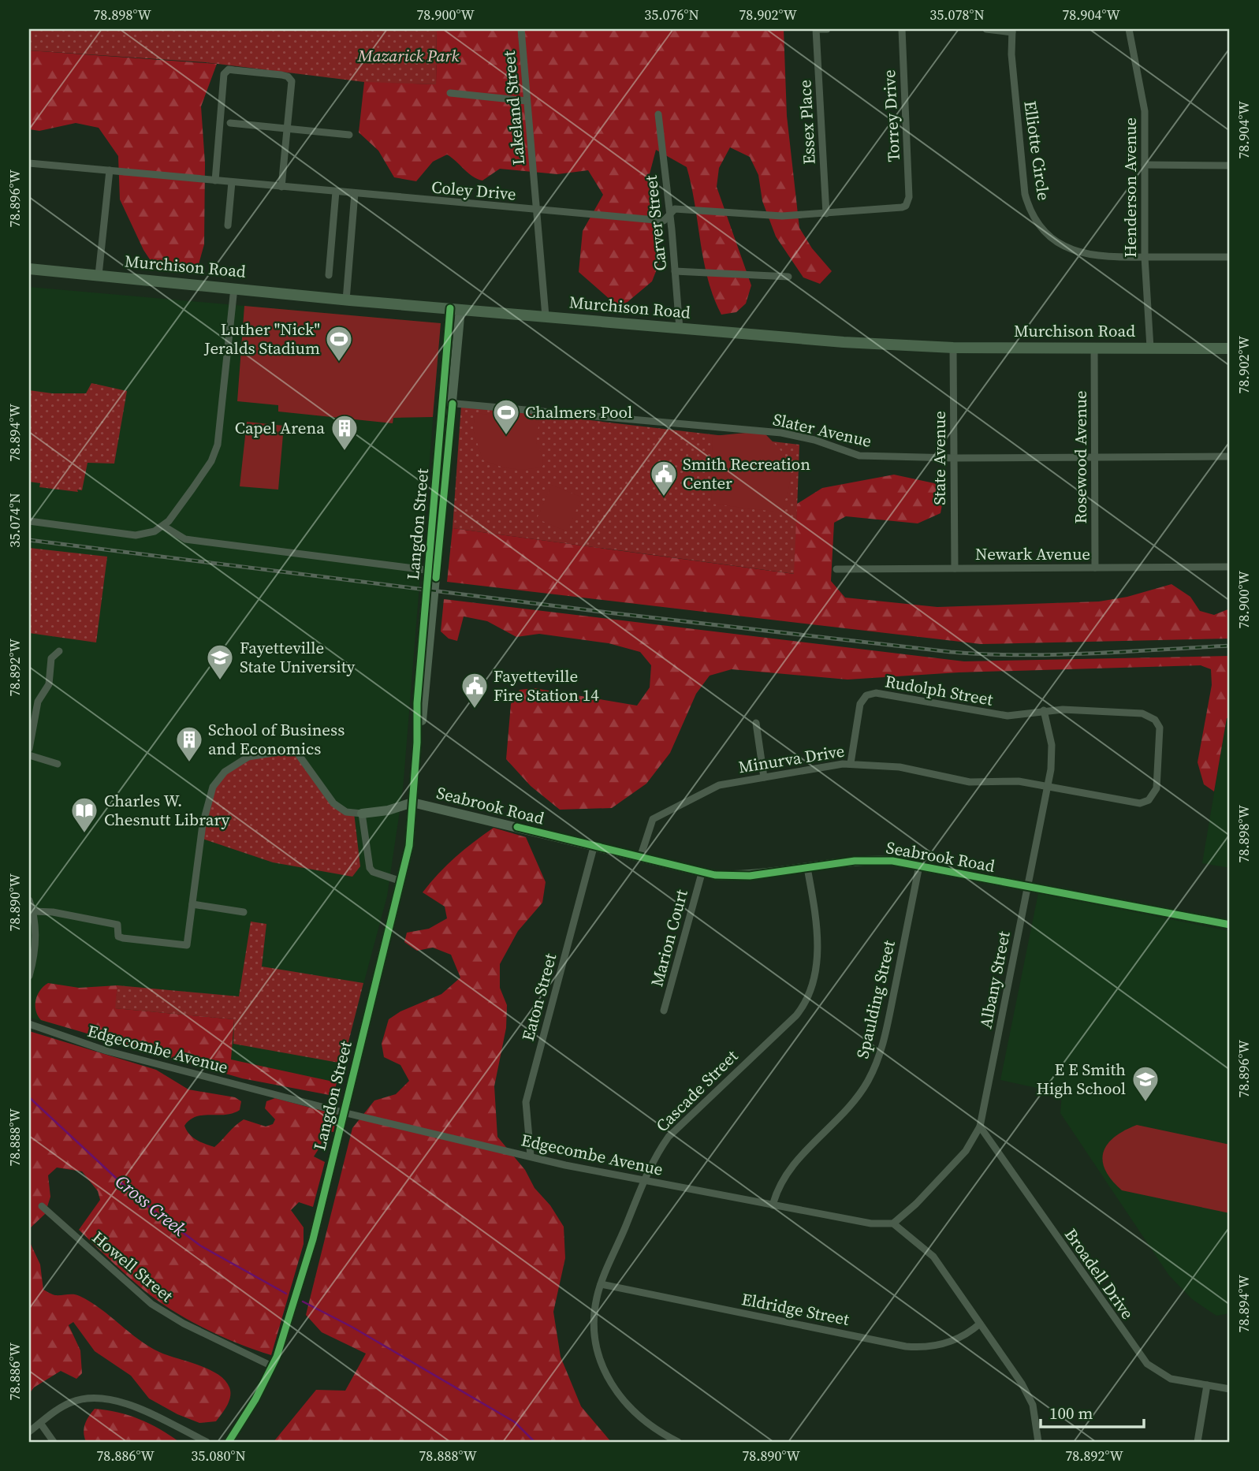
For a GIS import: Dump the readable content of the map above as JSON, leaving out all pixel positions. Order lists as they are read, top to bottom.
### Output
{
  "streets": {
    "main road": ["Murchison Road"],
    "street": [
      "Lakeland Street",
      "Torrey Drive",
      "Essex Place",
      "Elliotte Circle",
      "Henderson Avenue",
      "Coley Drive",
      "Carver Street",
      "Slater Avenue",
      "Rosewood Avenue",
      "State Avenue",
      "Langdon Street",
      "Newark Avenue",
      "Rudolph Street",
      "Minurva Drive",
      "Seabrook Road",
      "Marion Court",
      "Albany Street",
      "Eaton Street",
      "Spaulding Street",
      "Edgecombe Avenue",
      "Cascade Street",
      "Howell Street",
      "Broadell Drive",
      "Eldridge Street"
    ]
  },
  "crossings": [
    ["Lakeland Street", "Coley Drive"],
    ["Lakeland Street", "Murchison Road"],
    ["Torrey Drive", "Coley Drive"],
    ["Essex Place", "Coley Drive"],
    ["Elliotte Circle", "Henderson Avenue"],
    ["Henderson Avenue", "Murchison Road"],
    ["Coley Drive", "Carver Street"],
    ["Carver Street", "Murchison Road"],
    ["Murchison Road", "Rosewood Avenue"],
    ["Murchison Road", "State Avenue"],
    ["Murchison Road", "Langdon Street"],
    ["Slater Avenue", "Rosewood Avenue"],
    ["Slater Avenue", "State Avenue"],
    ["Slater Avenue", "Langdon Street"],
    ["Rosewood Avenue", "Newark Avenue"],
    ["State Avenue", "Newark Avenue"],
    ["Langdon Street", "Seabrook Road"],
    ["Langdon Street", "Edgecombe Avenue"],
    ["Langdon Street", "Howell Street"],
    ["Rudolph Street", "Minurva Drive"],
    ["Rudolph Street", "Albany Street"],
    ["Minurva Drive", "Seabrook Road"],
    ["Minurva Drive", "Albany Street"],
    ["Seabrook Road", "Marion Court"],
    ["Seabrook Road", "Albany Street"],
    ["Seabrook Road", "Eaton Street"],
    ["Seabrook Road", "Spaulding Street"],
    ["Seabrook Road", "Cascade Street"],
    ["Albany Street", "Edgecombe Avenue"],
    ["Albany Street", "Broadell Drive"],
    ["Eaton Street", "Edgecombe Avenue"],
    ["Spaulding Street", "Edgecombe Avenue"],
    ["Edgecombe Avenue", "Cascade Street"],
    ["Cascade Street", "Eldridge Street"]
  ],
  "water": ["Cross Creek"],
  "parks": ["Mazarick Park"],
  "places": {
    "sports": ["Luther \"Nick\" Jeralds Stadium", "Chalmers Pool"],
    "building": ["Capel Arena", "School of Business and Economics"],
    "public building": ["Smith Recreation Center", "Fayetteville Fire Station 14"],
    "school or university": ["Fayetteville State University", "E E Smith High School"],
    "library": ["Charles W. Chesnutt Library"]
  },
  "scale_bar": "100 m",
  "coordinates": [
    "78.898°W",
    "78.900°W",
    "35.076°N",
    "78.902°W",
    "35.078°N",
    "78.904°W",
    "78.896°W",
    "78.894°W",
    "35.074°N",
    "78.892°W",
    "78.890°W",
    "78.888°W",
    "78.886°W",
    "35.080°N"
  ]
}
